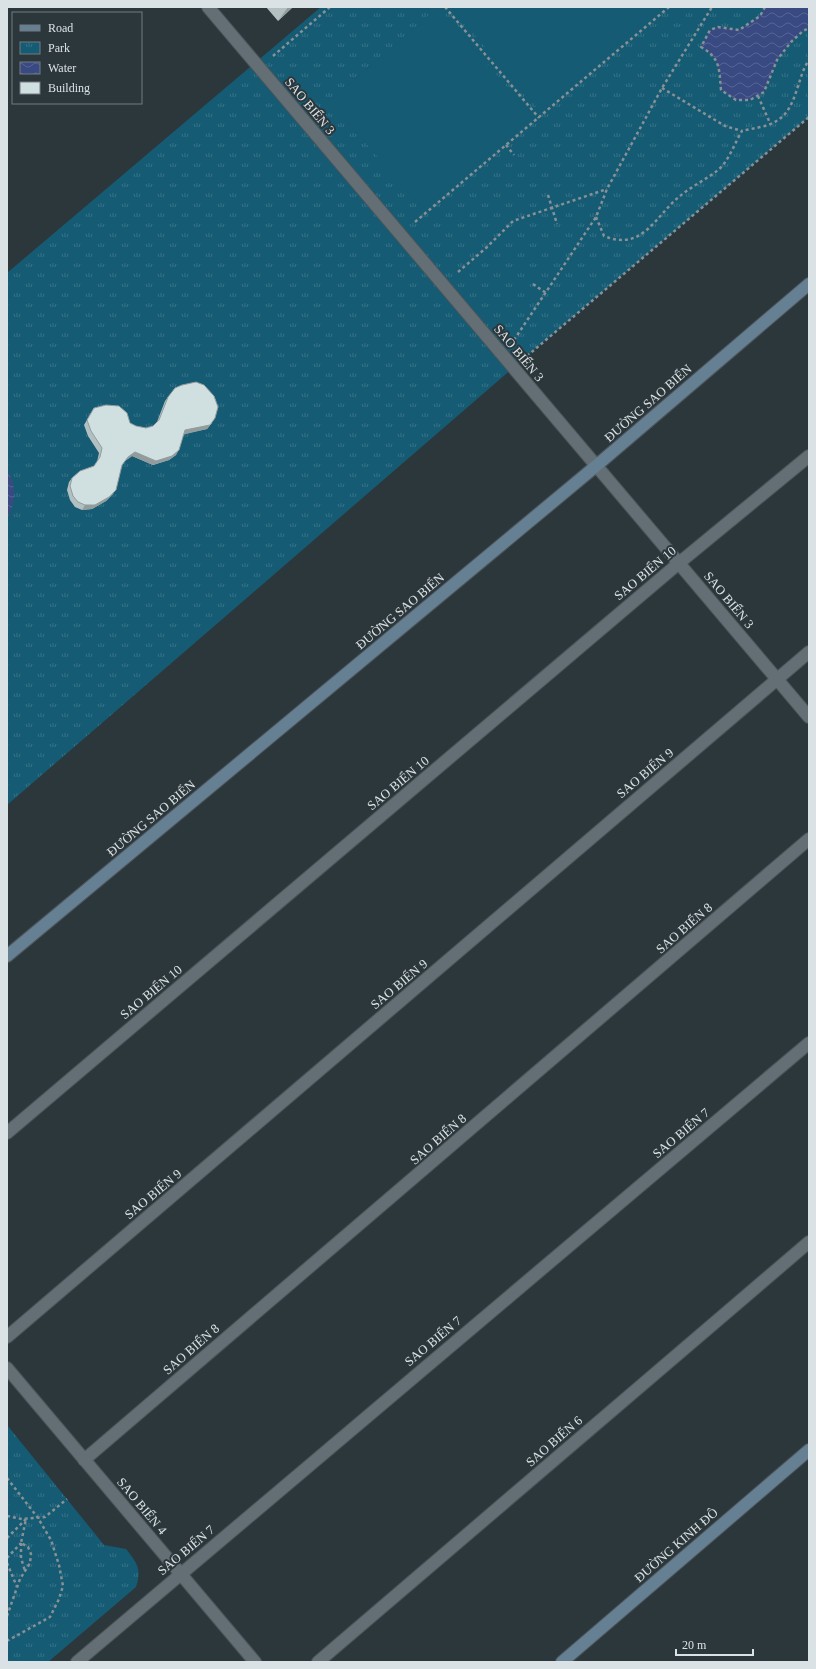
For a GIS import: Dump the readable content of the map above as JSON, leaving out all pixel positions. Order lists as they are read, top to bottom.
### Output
{
  "streets": {
    "street": [
      "SAO BIỂN 3",
      "ĐƯỜNG SAO BIỂN",
      "SAO BIỂN 10",
      "SAO BIỂN 9",
      "SAO BIỂN 8",
      "SAO BIỂN 7",
      "SAO BIỂN 6",
      "SAO BIỂN 4",
      "ĐƯỜNG KINH ĐÔ"
    ]
  },
  "crossings": [
    ["SAO BIỂN 3", "ĐƯỜNG SAO BIỂN"],
    ["SAO BIỂN 3", "SAO BIỂN 10"],
    ["SAO BIỂN 3", "SAO BIỂN 9"],
    ["SAO BIỂN 8", "SAO BIỂN 4"],
    ["SAO BIỂN 7", "SAO BIỂN 4"]
  ],
  "legend": [
    "Road",
    "Park",
    "Water",
    "Building"
  ],
  "scale_bar": "20 m"
}
